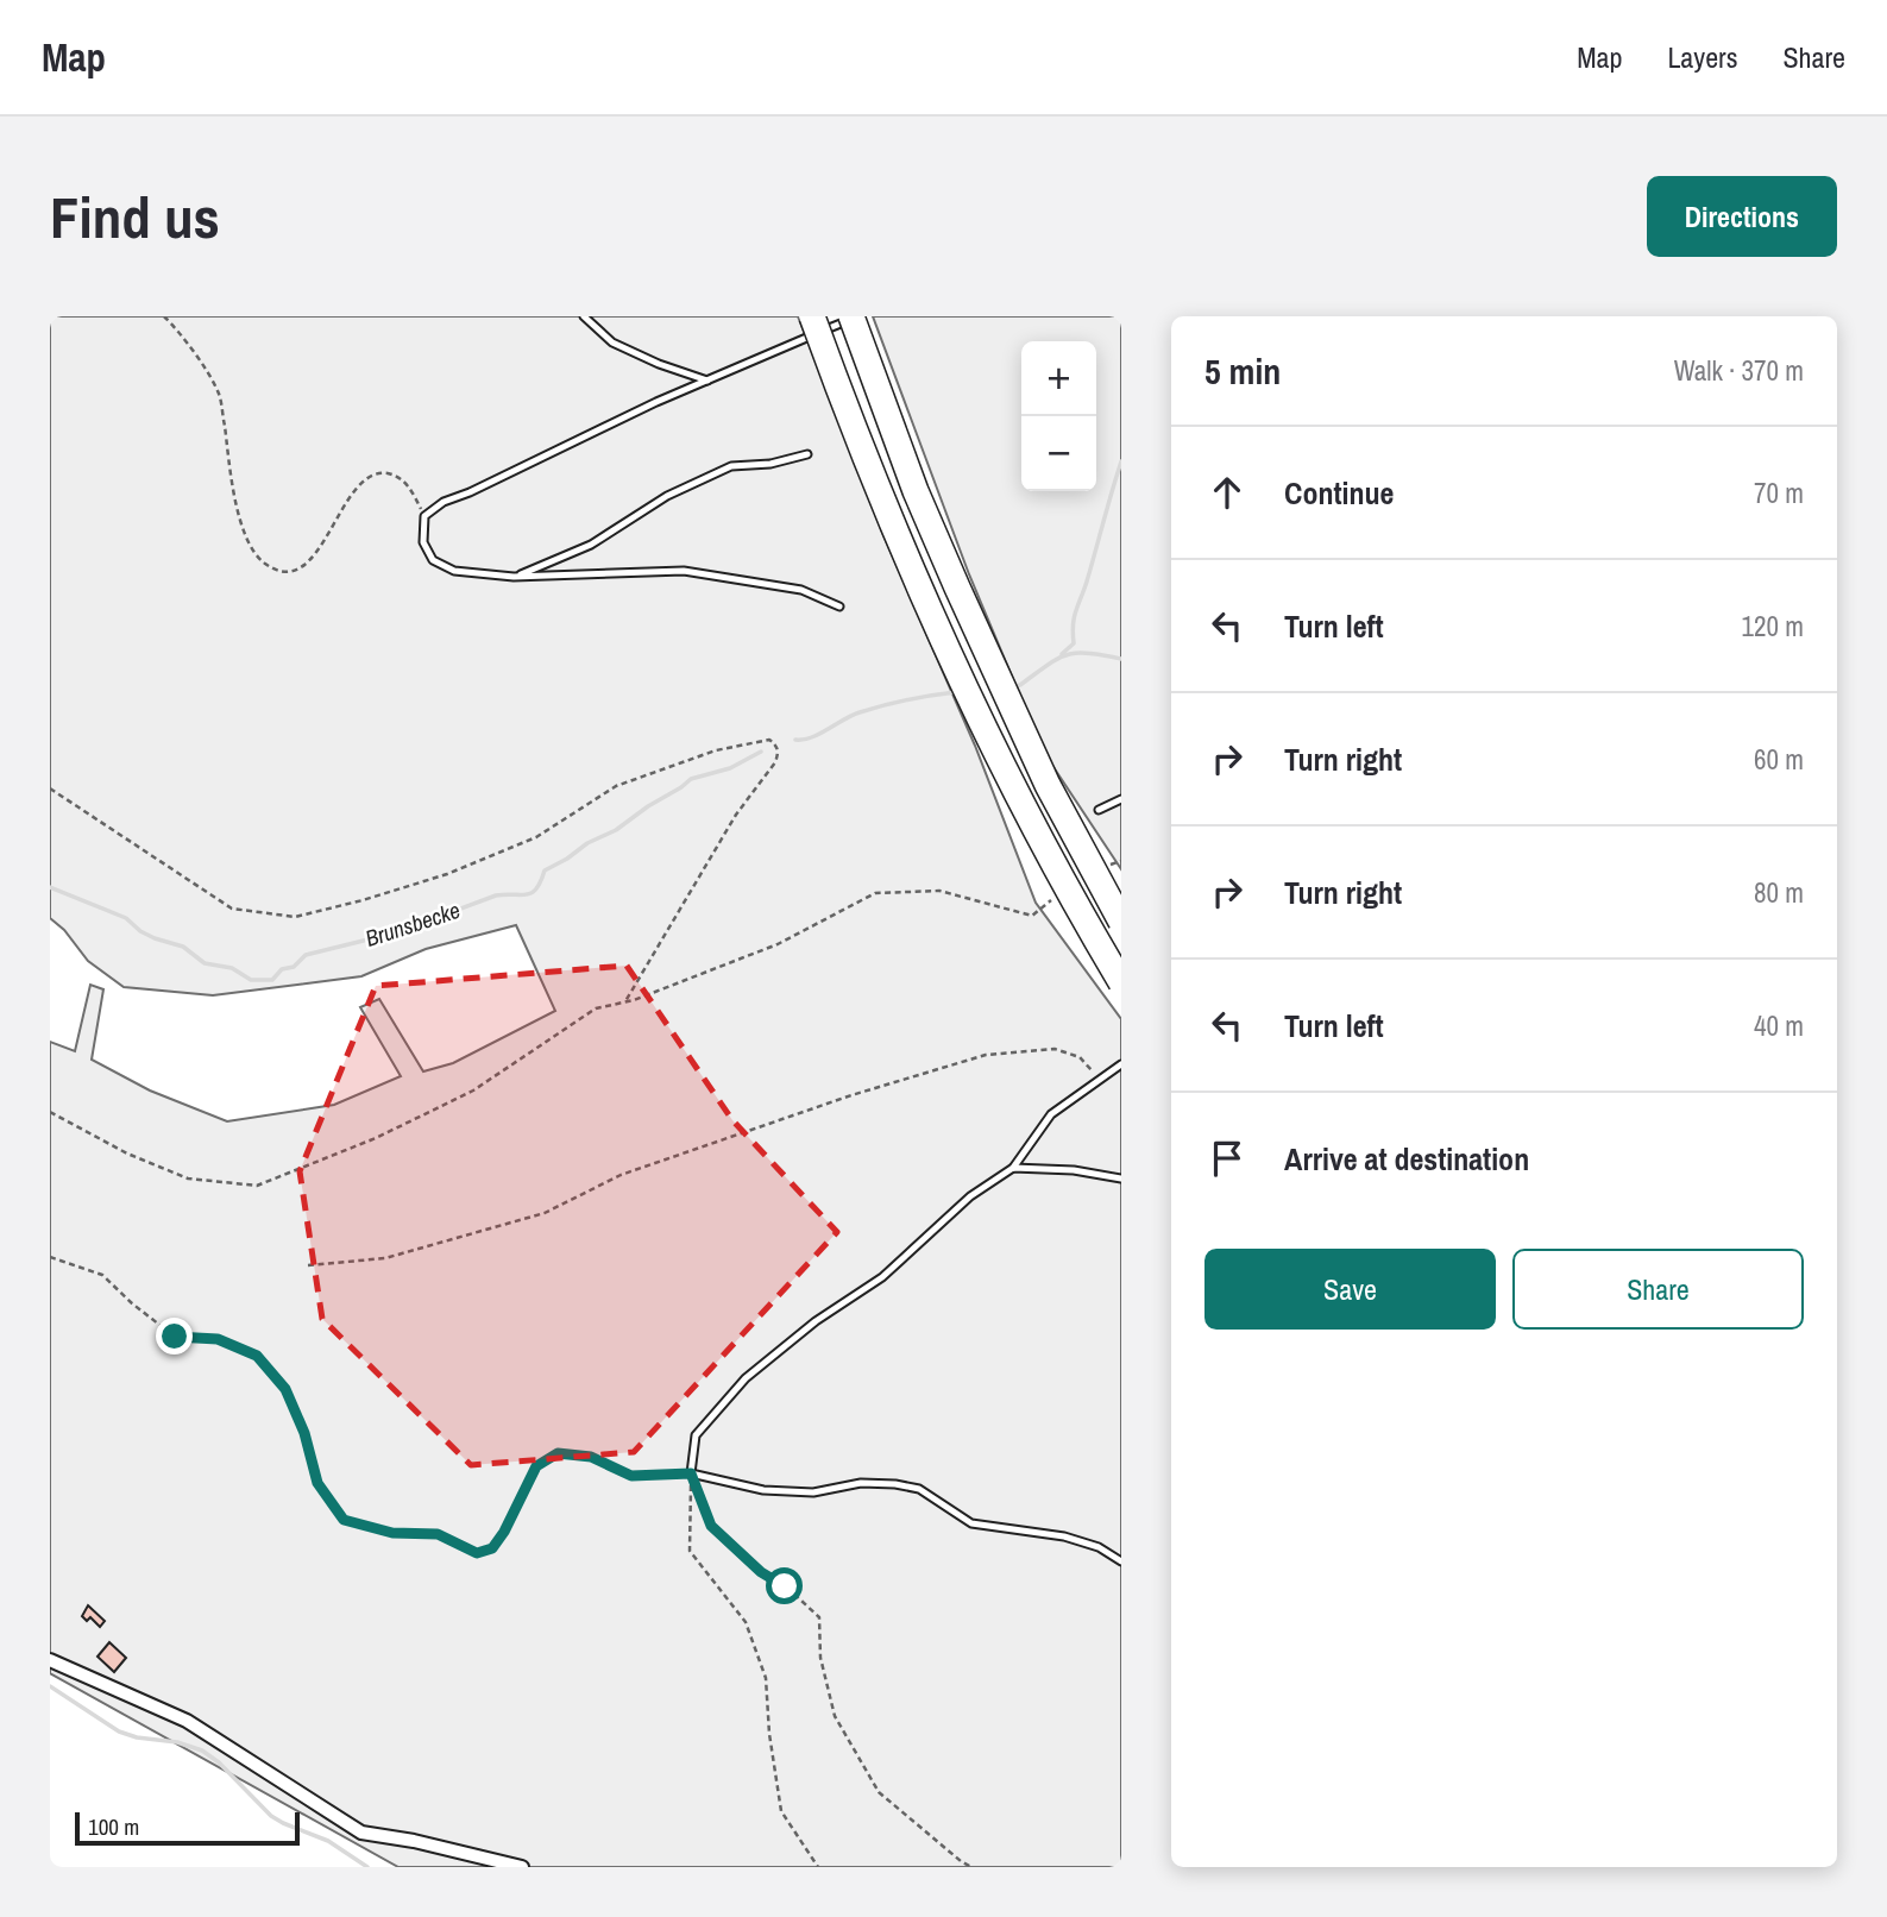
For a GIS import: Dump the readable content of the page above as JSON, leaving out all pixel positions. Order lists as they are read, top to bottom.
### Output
{
  "water": ["Brunsbecke"],
  "scale_bar": "100 m",
  "page": {
    "header": "Map",
    "nav": ["Map", "Layers", "Share"],
    "buttons": [
      "Directions",
      ["Save", "Share"]
    ],
    "title": "Find us",
    "heading": ["5 min", "Walk · 370 m"],
    "map_buttons": ["+", "−"],
    "list": [
      ["Continue", "70 m"],
      ["Turn left", "120 m"],
      ["Turn right", "60 m"],
      ["Turn right", "80 m"],
      ["Turn left", "40 m"],
      "Arrive at destination"
    ],
    "scale": "100 m"
  }
}
